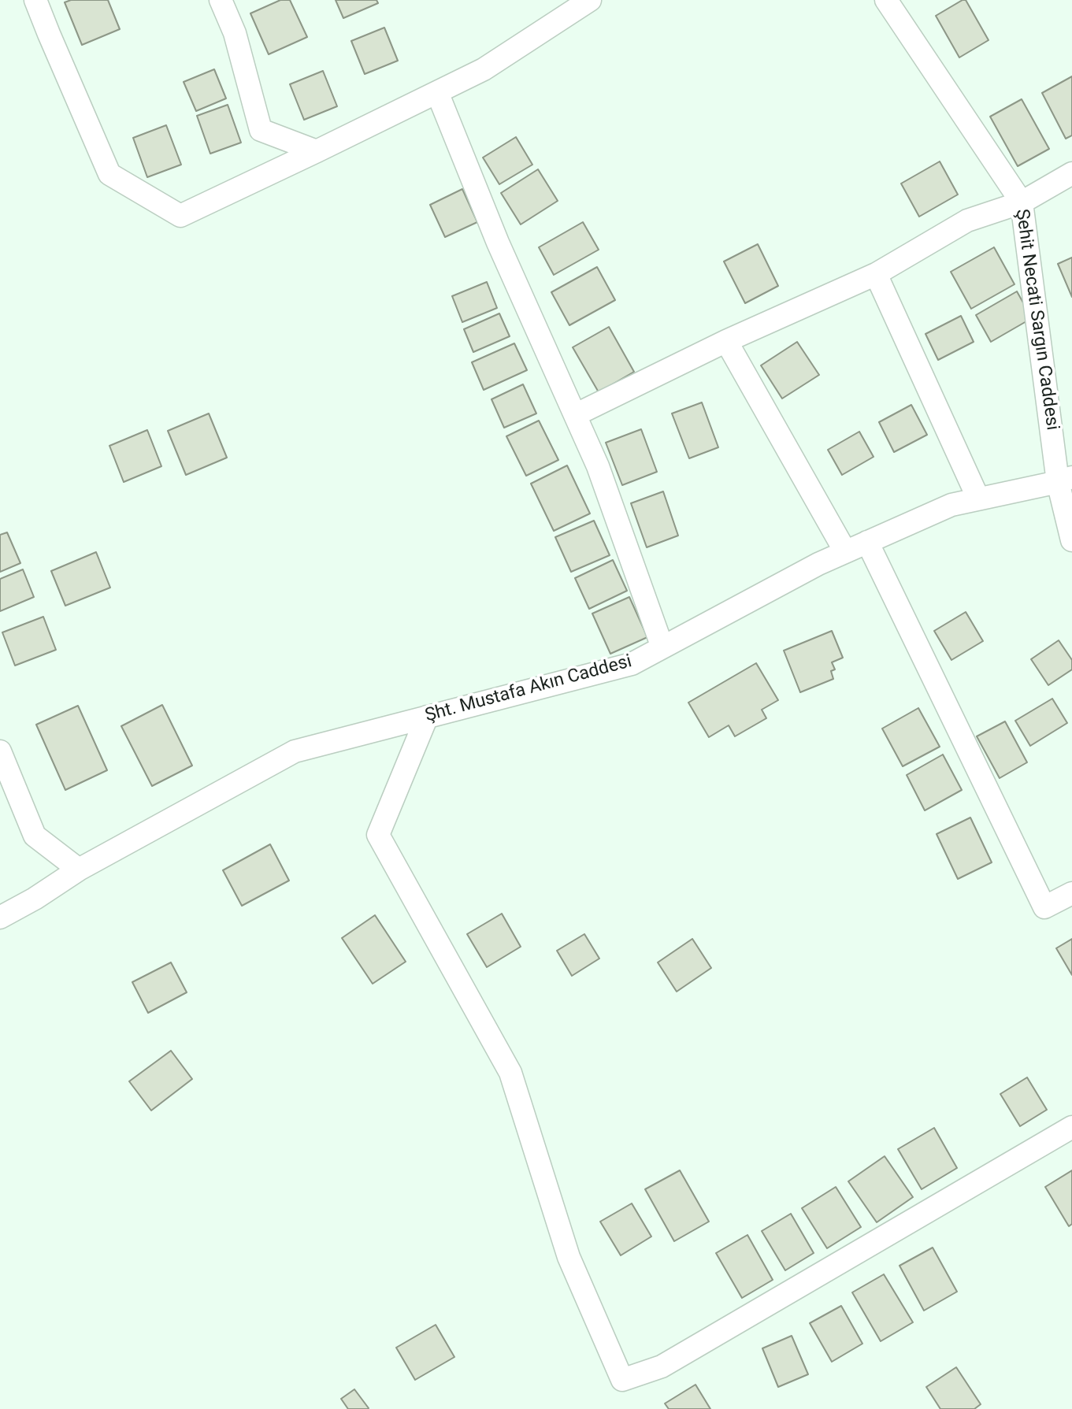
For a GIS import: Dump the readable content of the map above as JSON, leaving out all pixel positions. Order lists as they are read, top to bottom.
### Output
{
  "streets": {
    "street": ["Şehit Necati Sargın Caddesi", "Şht. Mustafa Akın Caddesi"]
  },
  "crossings": [
    ["Şehit Necati Sargın Caddesi", "Şht. Mustafa Akın Caddesi"]
  ]
}
